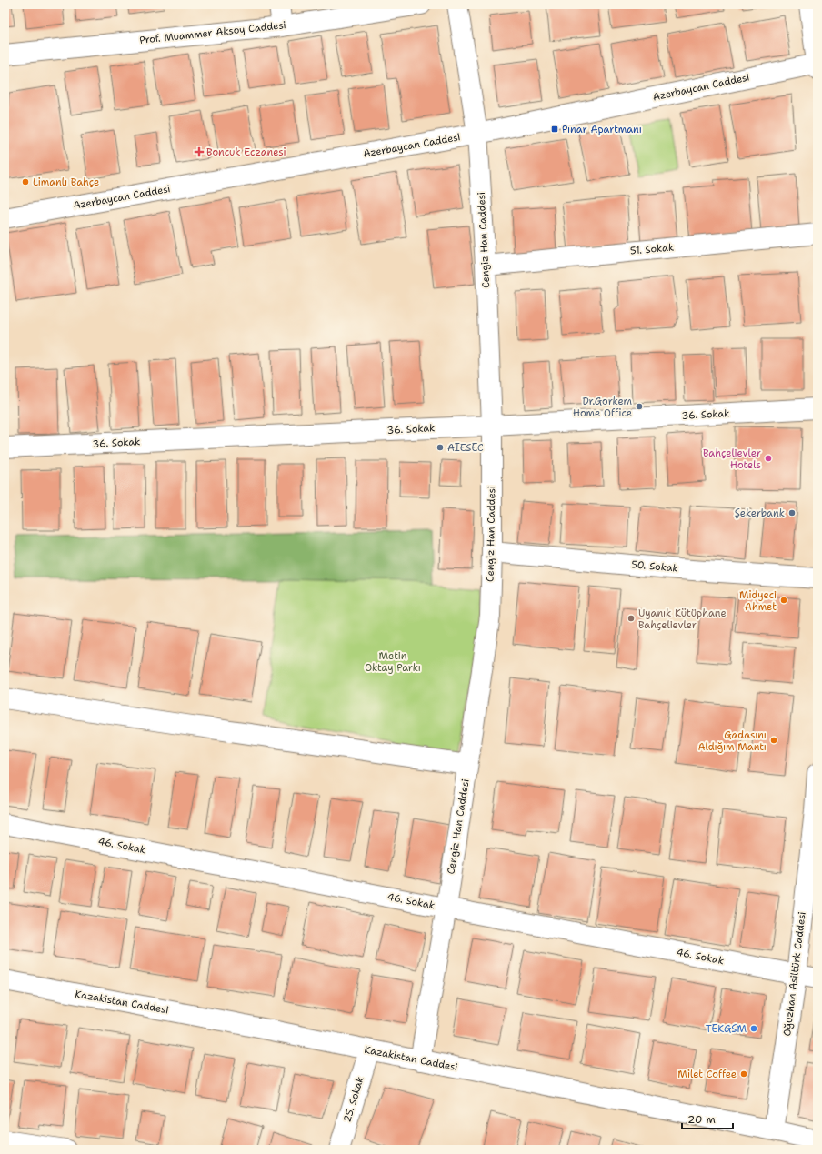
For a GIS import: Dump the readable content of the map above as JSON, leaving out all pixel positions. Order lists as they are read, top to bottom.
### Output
{
  "streets": {
    "street": [
      "Prof. Muammer Aksoy Caddesi",
      "Azerbaycan Caddesi",
      "Cengiz Han Caddesi",
      "51. Sokak",
      "36. Sokak",
      "50. Sokak",
      "46. Sokak",
      "Oğuzhan Asiltürk Caddesi",
      "Kazakistan Caddesi",
      "25. Sokak"
    ]
  },
  "crossings": [
    ["Azerbaycan Caddesi", "Cengiz Han Caddesi"],
    ["Cengiz Han Caddesi", "51. Sokak"],
    ["Cengiz Han Caddesi", "36. Sokak"],
    ["Cengiz Han Caddesi", "50. Sokak"],
    ["Cengiz Han Caddesi", "46. Sokak"],
    ["Cengiz Han Caddesi", "Kazakistan Caddesi"],
    ["46. Sokak", "Oğuzhan Asiltürk Caddesi"],
    ["Oğuzhan Asiltürk Caddesi", "Kazakistan Caddesi"],
    ["Kazakistan Caddesi", "25. Sokak"]
  ],
  "parks": ["Metin Oktay Parkı"],
  "places": {
    "transit": ["Pınar Apartmanı"],
    "health": ["Boncuk Eczanesi"],
    "other": [
      "Limanlı Bahçe",
      "Dr.Gorkem Home Office",
      "AIESEC",
      "Bahçelievler Hotels",
      "Şekerbank",
      "Midyeci Ahmet",
      "Uyanık Kütüphane Bahçelievler",
      "Gadasını Aldığım Mantı",
      "TEKGSM",
      "Milet Coffee"
    ]
  },
  "scale_bar": "20 m"
}
